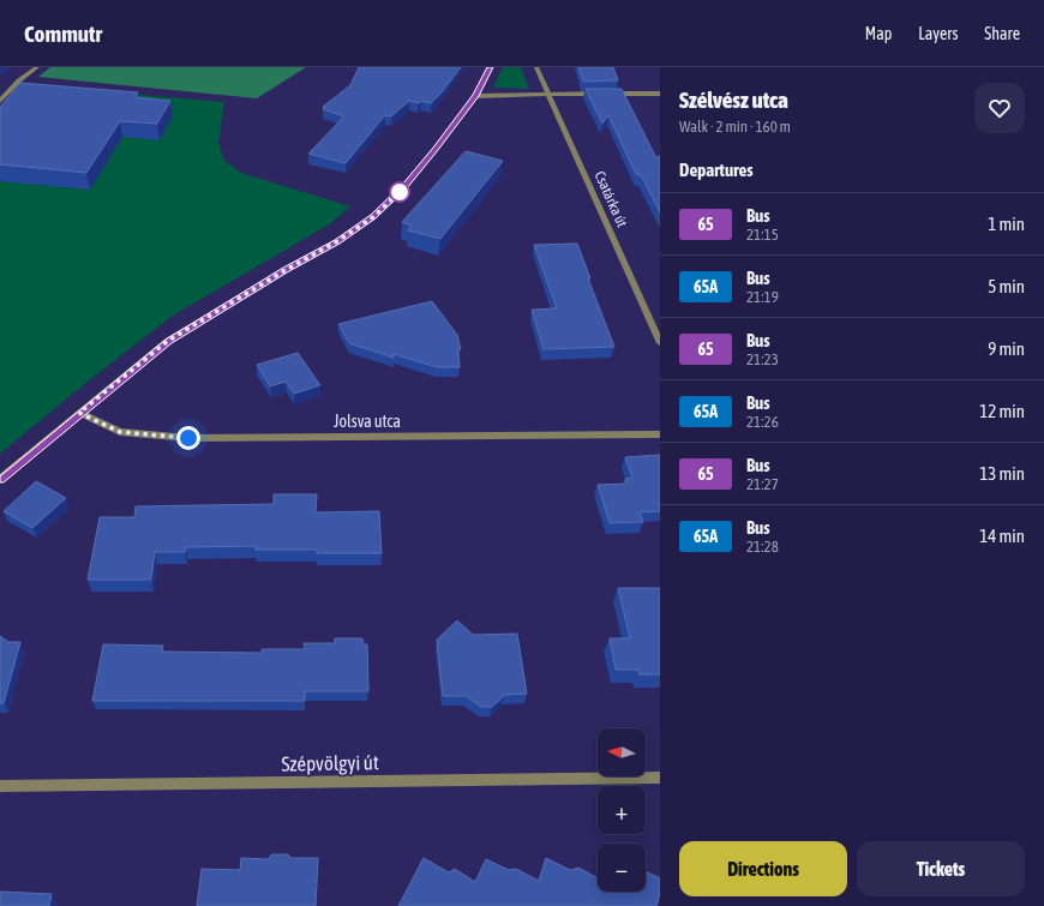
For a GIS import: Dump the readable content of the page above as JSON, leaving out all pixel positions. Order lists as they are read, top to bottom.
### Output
{
  "streets": {
    "street": ["Csatárka út", "Jolsva utca", "Szépvölgyi út"]
  },
  "lines": ["bus line 65"],
  "north": "left",
  "page": {
    "header": "Commutr",
    "nav": ["Map", "Layers", "Share"],
    "heading": [
      ["Szélvész utca", "Walk · 2 min · 160 m"],
      "Departures"
    ],
    "list": [
      {
        "mark": "65",
        "name": "Bus",
        "note": "21:15",
        "value": "1 min"
      },
      {
        "mark": "65A",
        "name": "Bus",
        "note": "21:19",
        "value": "5 min"
      },
      {
        "mark": "65",
        "name": "Bus",
        "note": "21:23",
        "value": "9 min"
      },
      {
        "mark": "65A",
        "name": "Bus",
        "note": "21:26",
        "value": "12 min"
      },
      {
        "mark": "65",
        "name": "Bus",
        "note": "21:27",
        "value": "13 min"
      },
      {
        "mark": "65A",
        "name": "Bus",
        "note": "21:28",
        "value": "14 min"
      }
    ],
    "map_buttons": ["+", "−"],
    "buttons": ["Directions", "Tickets"]
  }
}
